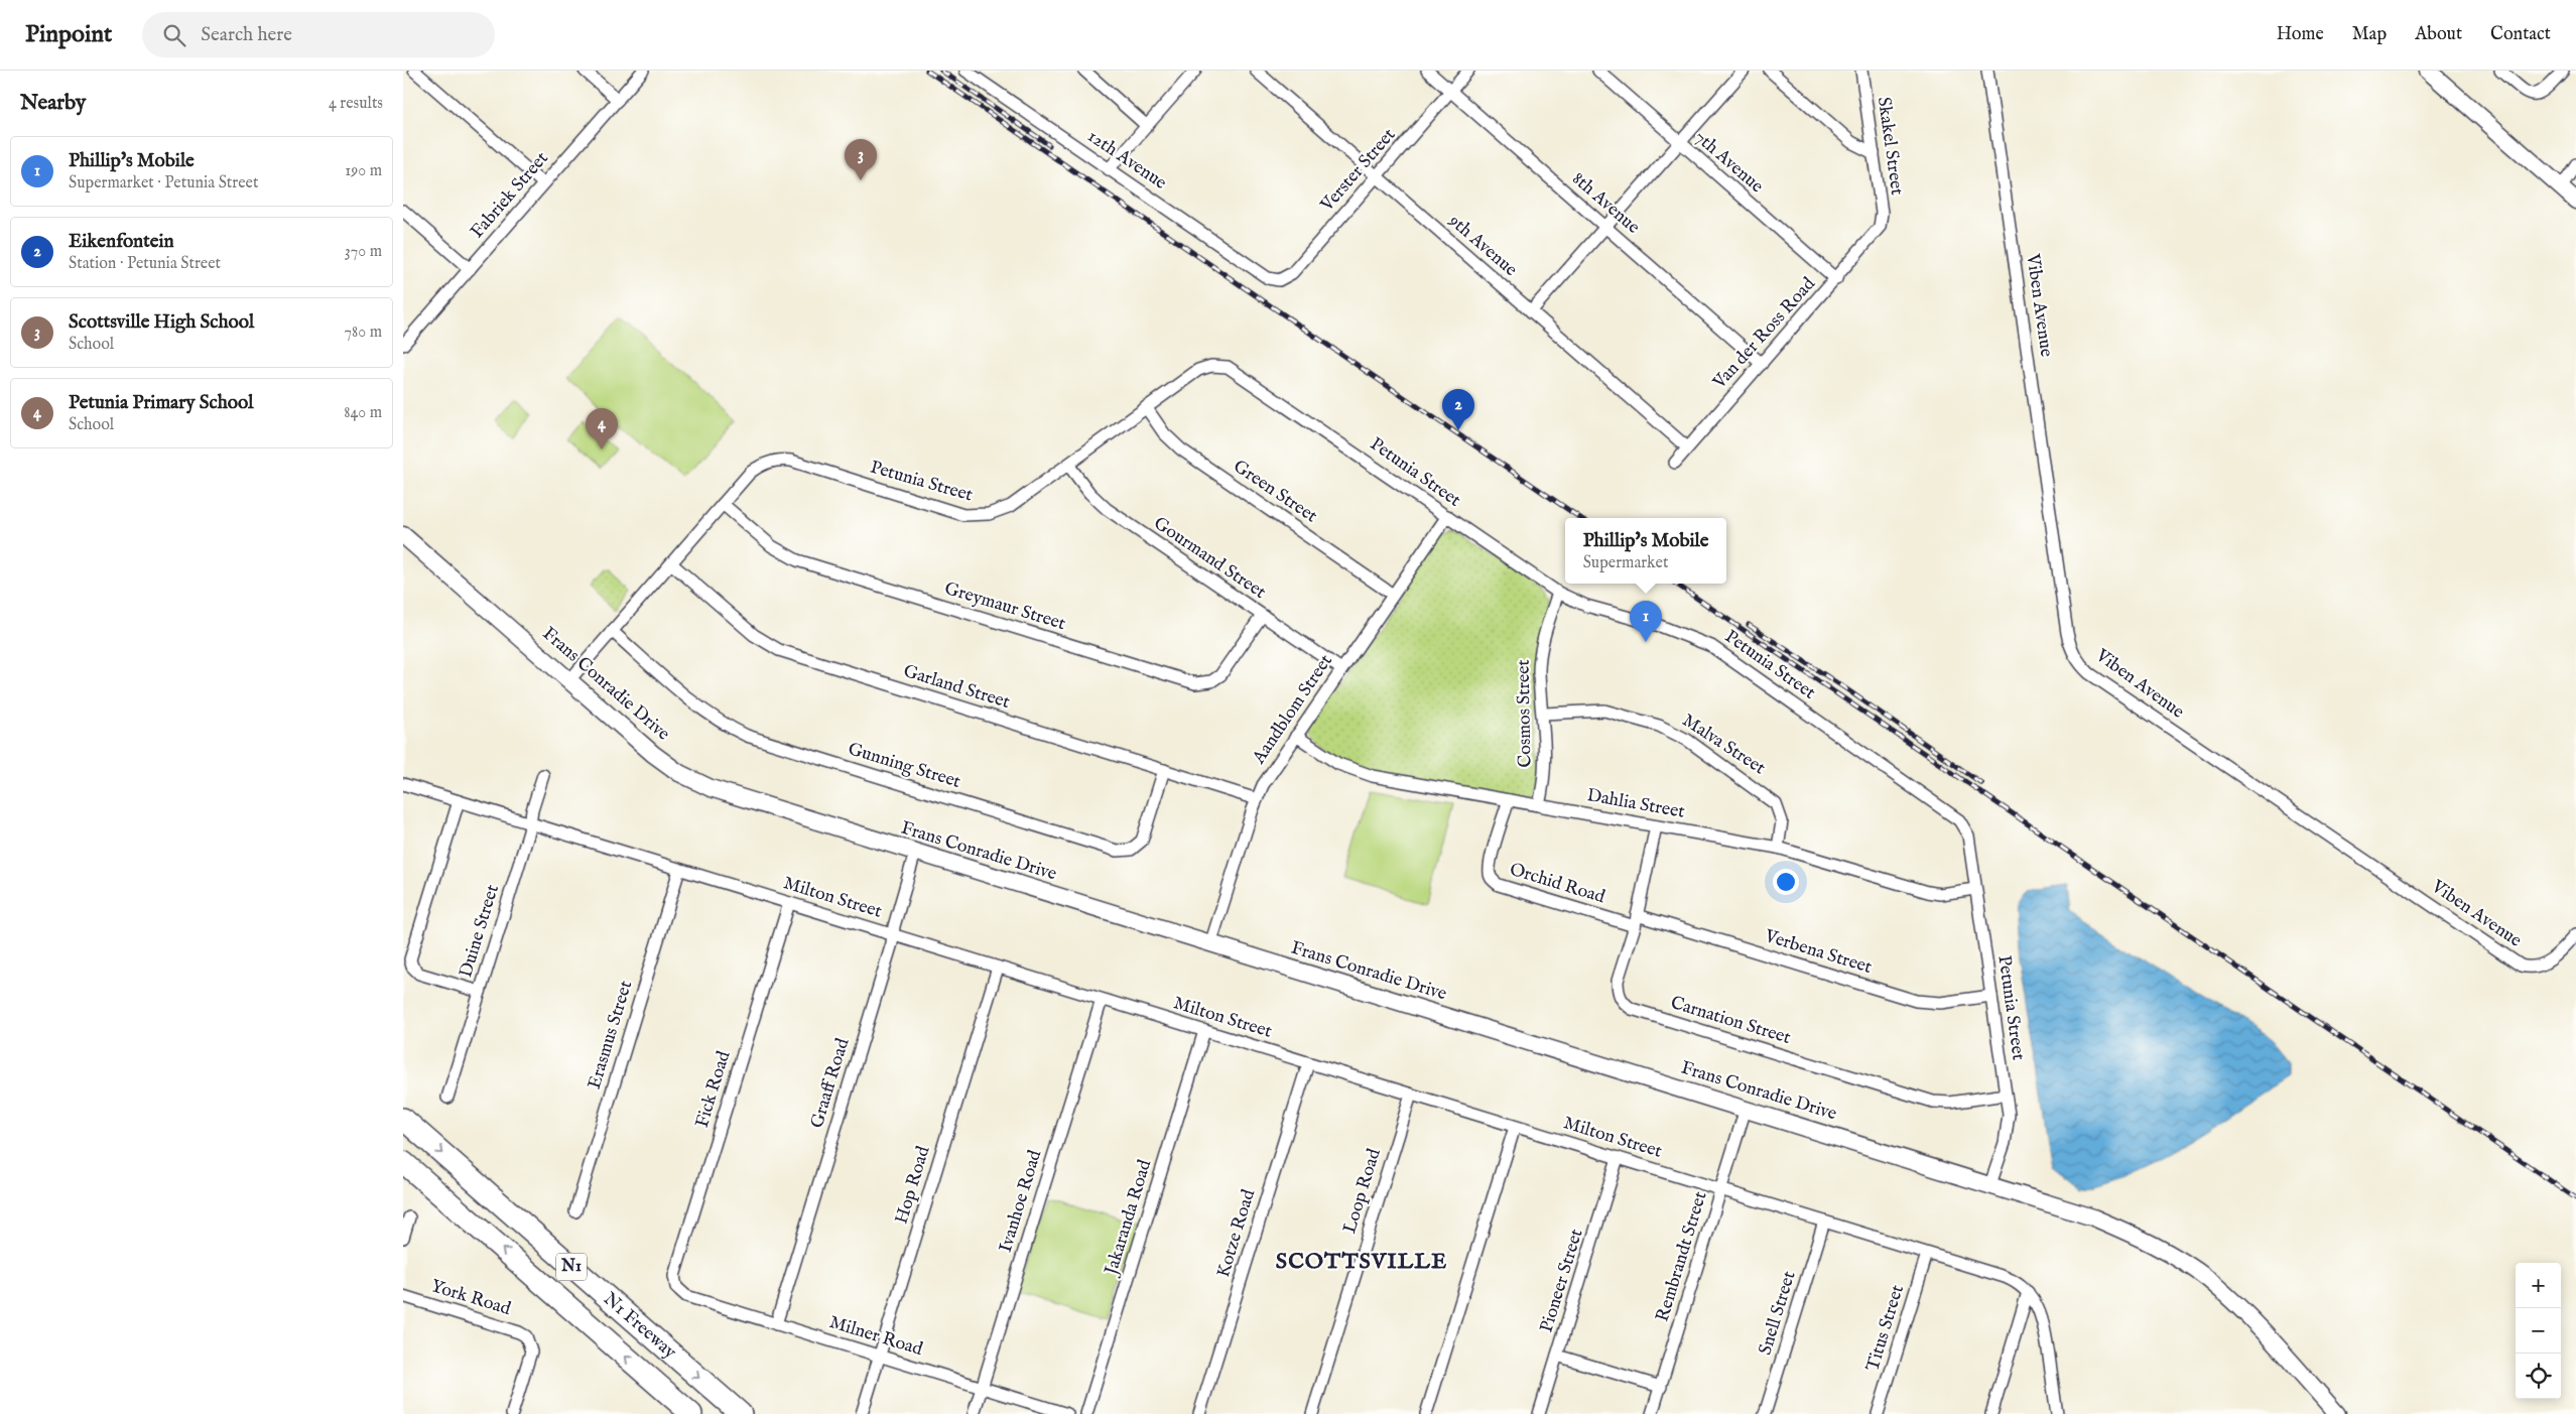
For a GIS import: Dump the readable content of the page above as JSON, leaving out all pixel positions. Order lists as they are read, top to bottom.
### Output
{
  "streets": {
    "highway": ["N1", "N1 Freeway"],
    "street": [
      "Skakel Street",
      "12th Avenue",
      "7th Avenue",
      "Verster Street",
      "Fabriek Street",
      "8th Avenue",
      "9th Avenue",
      "Viben Avenue",
      "Van der Ross Road",
      "Petunia Street",
      "Green Street",
      "Gourmand Street",
      "Greymaur Street",
      "Frans Conradie Drive",
      "Garland Street",
      "Aandblom Street",
      "Cosmos Street",
      "Malva Street",
      "Gunning Street",
      "Dahlia Street",
      "Orchid Road",
      "Milton Street",
      "Duine Street",
      "Verbena Street",
      "Carnation Street",
      "Erasmus Street",
      "Graaff Road",
      "Fick Road",
      "Hop Road",
      "Loop Road",
      "Ivanhoe Road",
      "Jakaranda Road",
      "Kotze Road",
      "Rembrandt Street",
      "Pioneer Street",
      "York Road",
      "Snell Street",
      "Titus Street",
      "Milner Road"
    ]
  },
  "crossings": [
    ["Skakel Street", "Van der Ross Road"],
    ["12th Avenue", "Verster Street"],
    ["7th Avenue", "Van der Ross Road"],
    ["Verster Street", "8th Avenue"],
    ["Verster Street", "9th Avenue"],
    ["8th Avenue", "Van der Ross Road"],
    ["9th Avenue", "Van der Ross Road"],
    ["Petunia Street", "Green Street"],
    ["Petunia Street", "Gourmand Street"],
    ["Petunia Street", "Greymaur Street"],
    ["Petunia Street", "Frans Conradie Drive"],
    ["Petunia Street", "Garland Street"],
    ["Petunia Street", "Aandblom Street"],
    ["Petunia Street", "Cosmos Street"],
    ["Petunia Street", "Gunning Street"],
    ["Petunia Street", "Dahlia Street"],
    ["Petunia Street", "Verbena Street"],
    ["Petunia Street", "Carnation Street"],
    ["Green Street", "Aandblom Street"],
    ["Gourmand Street", "Greymaur Street"],
    ["Gourmand Street", "Aandblom Street"],
    ["Frans Conradie Drive", "Aandblom Street"],
    ["Frans Conradie Drive", "Graaff Road"],
    ["Frans Conradie Drive", "Rembrandt Street"],
    ["Garland Street", "Aandblom Street"],
    ["Garland Street", "Gunning Street"],
    ["Aandblom Street", "Dahlia Street"],
    ["Cosmos Street", "Malva Street"],
    ["Cosmos Street", "Dahlia Street"],
    ["Malva Street", "Dahlia Street"],
    ["Dahlia Street", "Orchid Road"],
    ["Dahlia Street", "Carnation Street"],
    ["Orchid Road", "Verbena Street"],
    ["Orchid Road", "Carnation Street"],
    ["Milton Street", "Duine Street"],
    ["Milton Street", "Erasmus Street"],
    ["Milton Street", "Graaff Road"],
    ["Milton Street", "Fick Road"],
    ["Milton Street", "Hop Road"],
    ["Milton Street", "Loop Road"],
    ["Milton Street", "Ivanhoe Road"],
    ["Milton Street", "Jakaranda Road"],
    ["Milton Street", "Kotze Road"],
    ["Milton Street", "Rembrandt Street"],
    ["Milton Street", "Pioneer Street"],
    ["Milton Street", "Snell Street"],
    ["Milton Street", "Titus Street"],
    ["Verbena Street", "Carnation Street"],
    ["Graaff Road", "Milner Road"],
    ["Fick Road", "Milner Road"],
    ["Hop Road", "Milner Road"],
    ["Ivanhoe Road", "Milner Road"]
  ],
  "districts": ["SCOTTSVILLE"],
  "page": {
    "header": "Pinpoint",
    "search": "Search here",
    "nav": [
      "Home",
      "Map",
      "About",
      "Contact"
    ],
    "heading": ["Nearby", "4 results"],
    "list": [
      {
        "mark": "1",
        "name": "Phillip's Mobile",
        "note": "Supermarket · Petunia Street",
        "value": "190 m"
      },
      {
        "mark": "2",
        "name": "Eikenfontein",
        "note": "Station · Petunia Street",
        "value": "370 m"
      },
      {
        "mark": "3",
        "name": "Scottsville High School",
        "note": "School",
        "value": "780 m"
      },
      {
        "mark": "4",
        "name": "Petunia Primary School",
        "note": "School",
        "value": "840 m"
      }
    ],
    "pins": [
      "3",
      "2",
      "4",
      "1"
    ],
    "popup": ["Phillip's Mobile", "Supermarket"],
    "map_buttons": ["+", "−"]
  }
}
